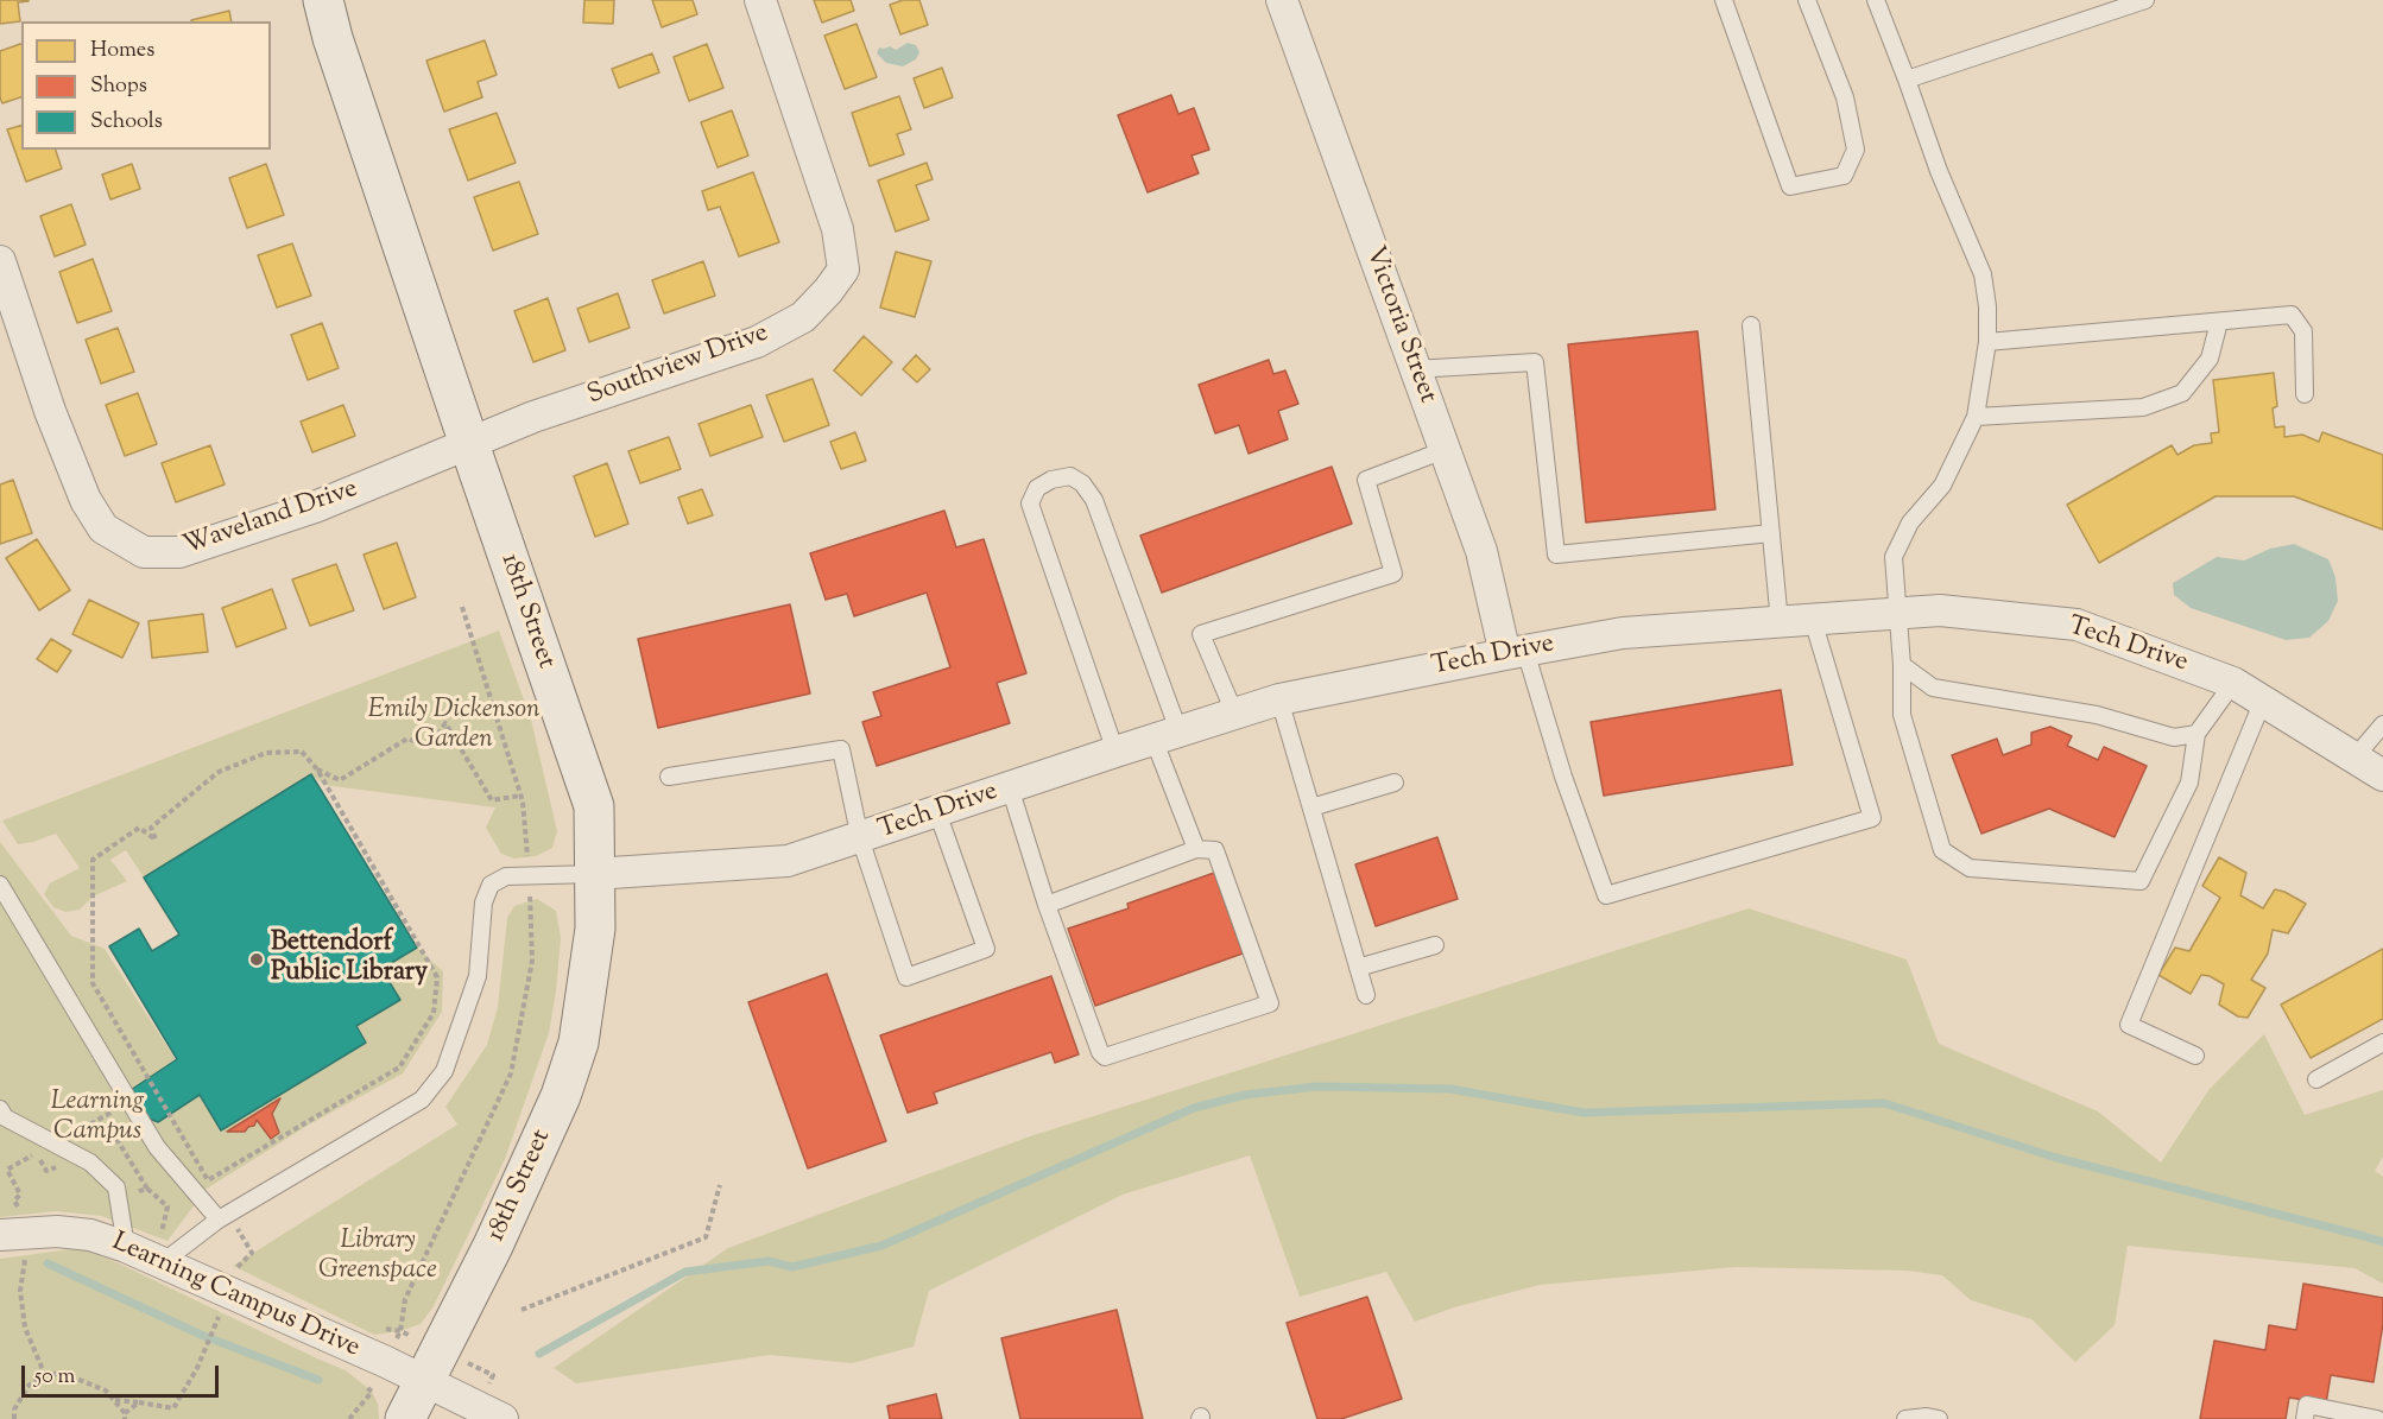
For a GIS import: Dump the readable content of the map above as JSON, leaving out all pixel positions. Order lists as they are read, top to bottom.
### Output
{
  "streets": {
    "street": [
      "Victoria Street",
      "Southview Drive",
      "Waveland Drive",
      "18th Street",
      "Tech Drive",
      "Learning Campus Drive"
    ]
  },
  "crossings": [
    ["Victoria Street", "Tech Drive"],
    ["Southview Drive", "Waveland Drive"],
    ["Southview Drive", "18th Street"],
    ["Waveland Drive", "18th Street"],
    ["18th Street", "Tech Drive"],
    ["18th Street", "Learning Campus Drive"]
  ],
  "parks": ["Emily Dickenson Garden", "Learning Campus", "Library Greenspace"],
  "places": ["Bettendorf Public Library"],
  "legend": ["Homes", "Shops", "Schools"],
  "scale_bar": "50 m"
}
